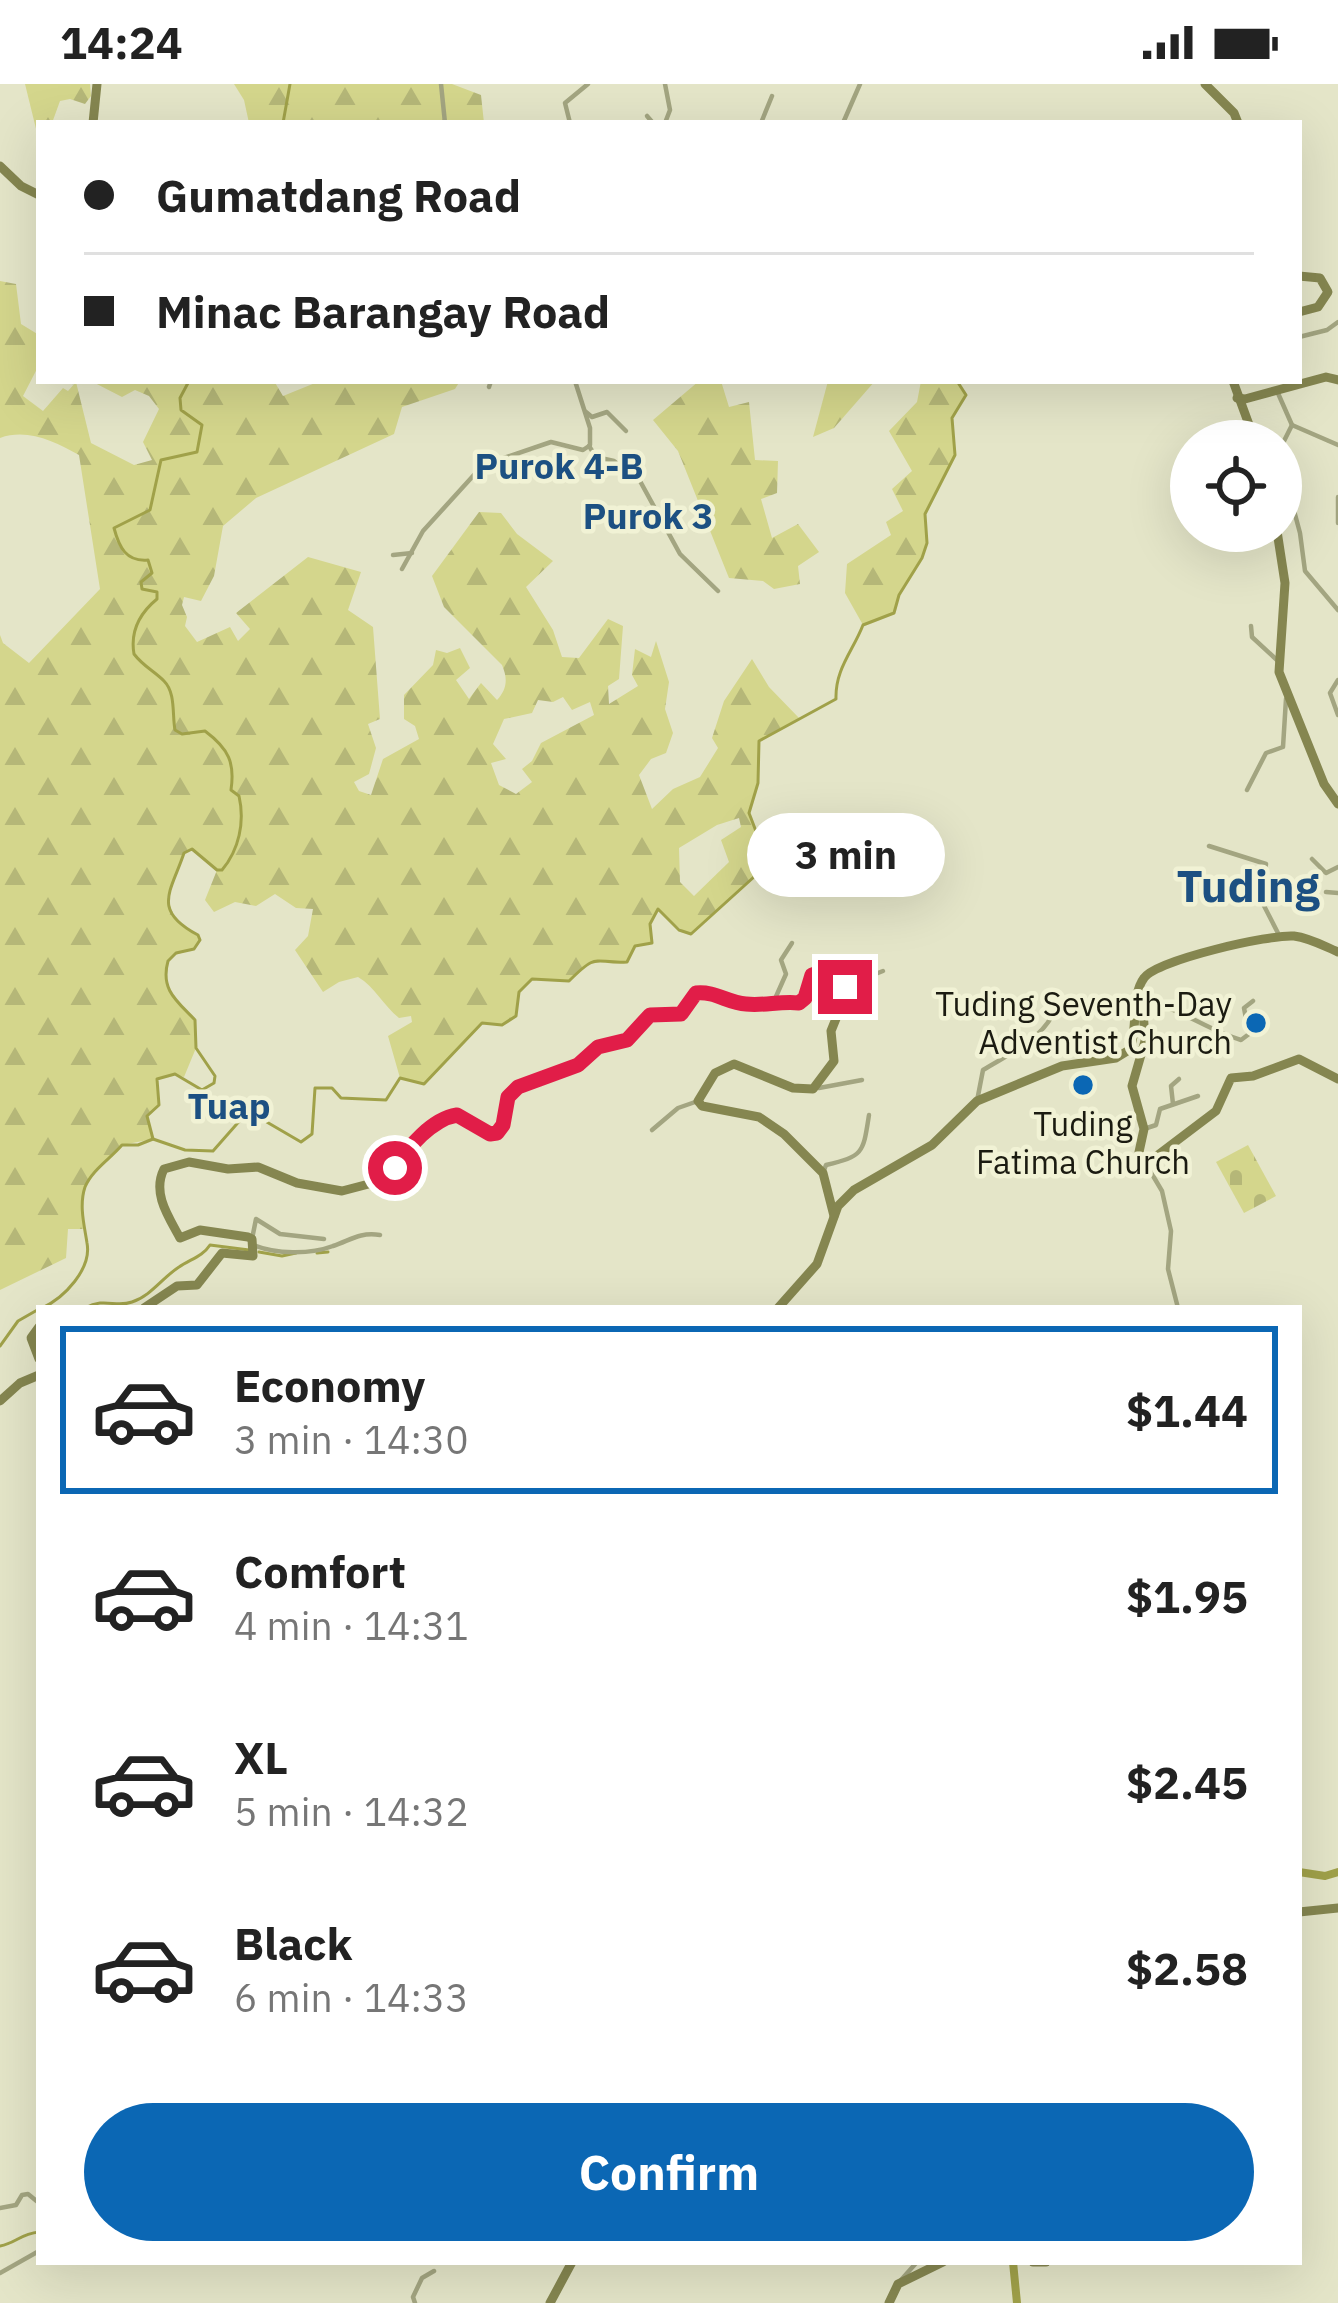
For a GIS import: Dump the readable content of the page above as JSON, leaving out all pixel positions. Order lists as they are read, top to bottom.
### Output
{
  "districts": [
    "Purok 4-B",
    "Purok 3",
    "Tuding",
    "Tuap"
  ],
  "places": ["Tuding Seventh-Day Adventist Church", "Tuding Fatima Church"],
  "page": {
    "status": "14:24",
    "banner": ["Gumatdang Road", "Minac Barangay Road"],
    "bubble": "3 min",
    "list": [
      {
        "name": "Economy",
        "note": "3 min · 14:30",
        "value": "$1.44"
      },
      {
        "name": "Comfort",
        "note": "4 min · 14:31",
        "value": "$1.95"
      },
      {
        "name": "XL",
        "note": "5 min · 14:32",
        "value": "$2.45"
      },
      {
        "name": "Black",
        "note": "6 min · 14:33",
        "value": "$2.58"
      }
    ],
    "buttons": "Confirm"
  }
}
